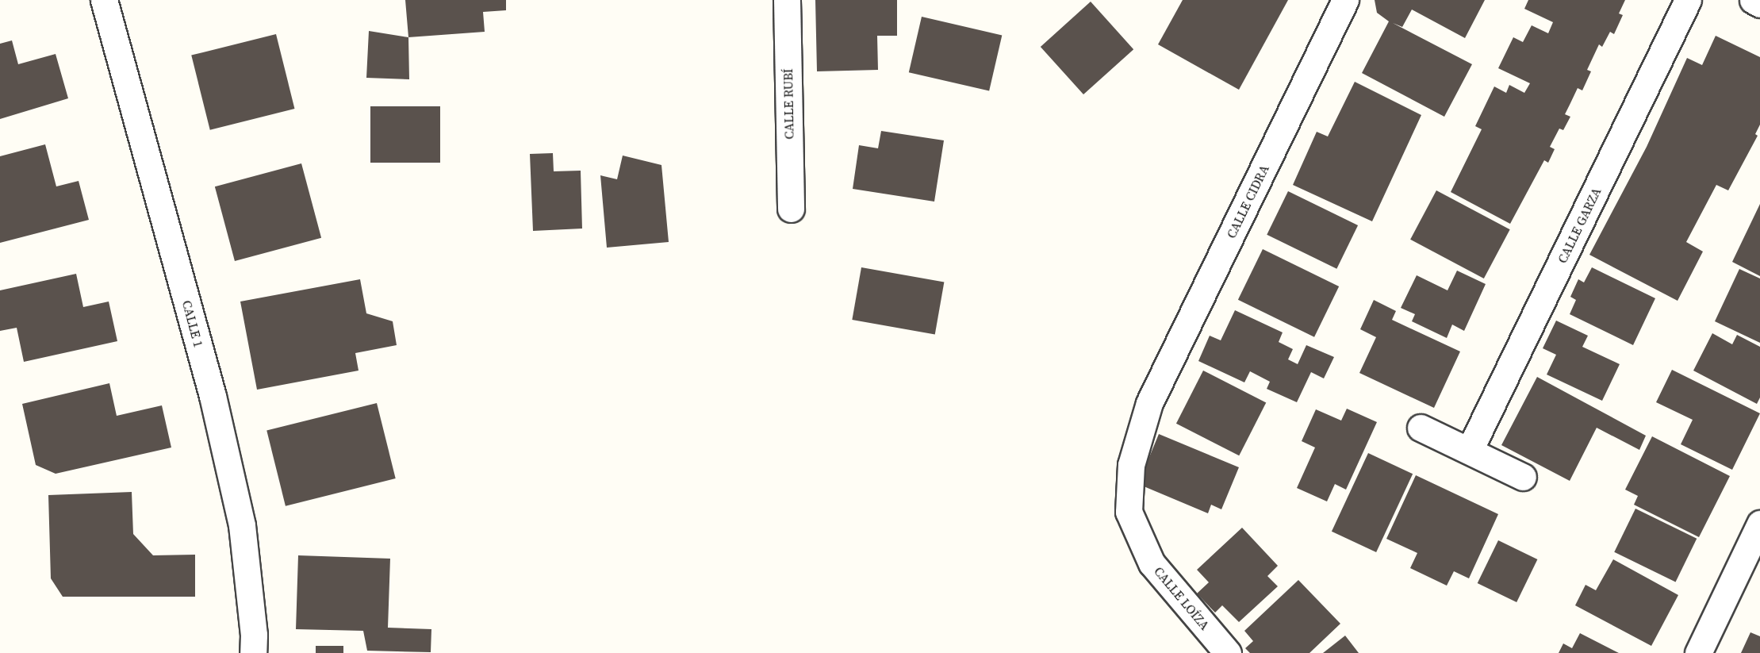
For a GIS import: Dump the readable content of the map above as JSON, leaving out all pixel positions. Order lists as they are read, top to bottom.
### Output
{
  "streets": {
    "street": [
      "CALLE RUBÍ",
      "CALLE CIDRA",
      "CALLE GARZA",
      "CALLE 1",
      "CALLE LOÍZA"
    ]
  },
  "crossings": [
    ["CALLE CIDRA", "CALLE LOÍZA"]
  ]
}
